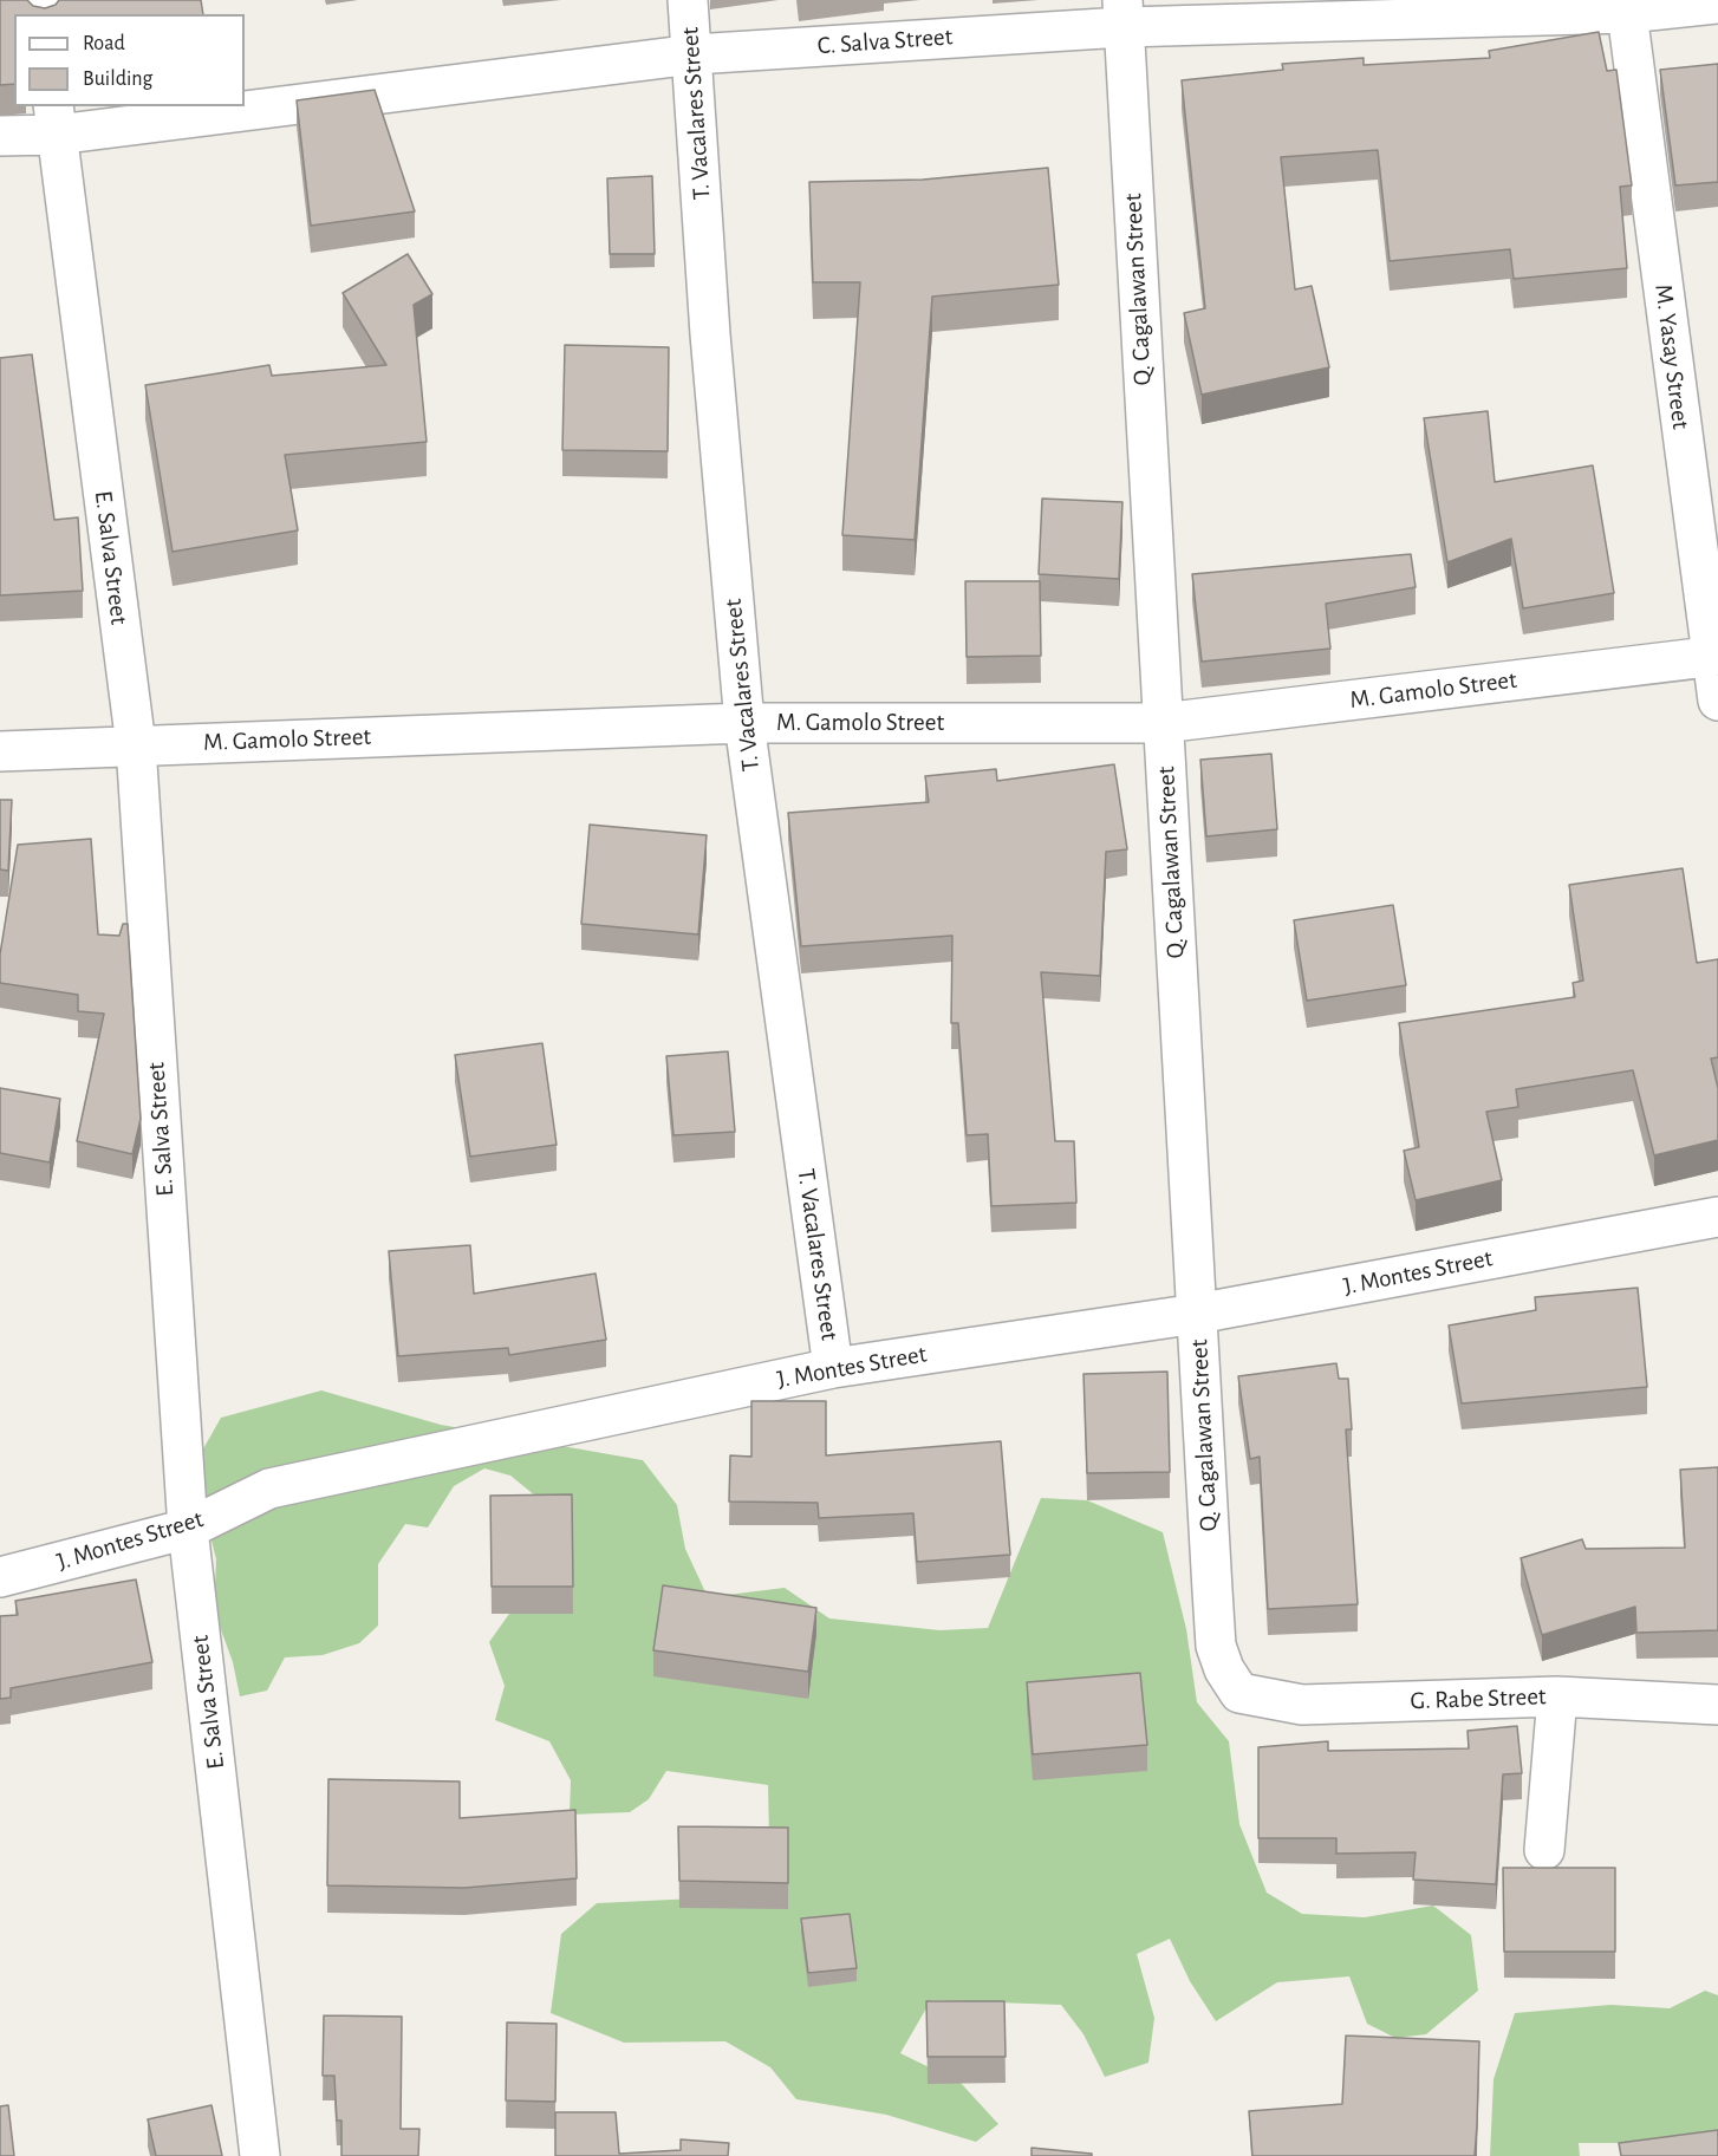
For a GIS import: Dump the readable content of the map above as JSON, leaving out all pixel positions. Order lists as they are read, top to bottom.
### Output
{
  "streets": {
    "street": [
      "C. Salva Street",
      "T. Vacalares Street",
      "Q. Cagalawan Street",
      "M. Yasay Street",
      "E. Salva Street",
      "M. Gamolo Street",
      "J. Montes Street",
      "G. Rabe Street"
    ]
  },
  "crossings": [
    ["C. Salva Street", "T. Vacalares Street"],
    ["C. Salva Street", "Q. Cagalawan Street"],
    ["C. Salva Street", "M. Yasay Street"],
    ["C. Salva Street", "E. Salva Street"],
    ["T. Vacalares Street", "M. Gamolo Street"],
    ["T. Vacalares Street", "J. Montes Street"],
    ["Q. Cagalawan Street", "M. Gamolo Street"],
    ["Q. Cagalawan Street", "J. Montes Street"],
    ["Q. Cagalawan Street", "G. Rabe Street"],
    ["M. Yasay Street", "M. Gamolo Street"],
    ["E. Salva Street", "M. Gamolo Street"],
    ["E. Salva Street", "J. Montes Street"]
  ],
  "legend": ["Road", "Building"]
}
